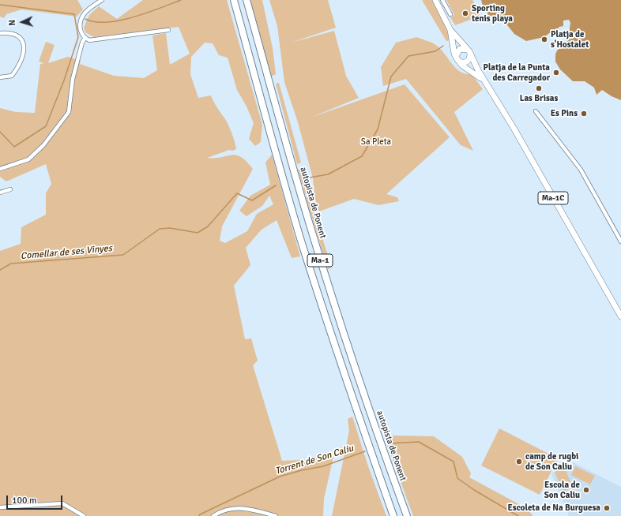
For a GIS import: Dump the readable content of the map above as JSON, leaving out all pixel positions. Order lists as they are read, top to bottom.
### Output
{
  "streets": {
    "highway": ["autopista de Ponent", "Ma-1"],
    "main road": ["Ma-1C"]
  },
  "water": ["Comellar de ses Vinyes", "Torrent de Son Caliu"],
  "parks": ["Sa Pleta"],
  "places": [
    "Sporting tenis playa",
    "Platja de s'Hostalet",
    "Platja de la Punta des Carregador",
    "Las Brisas",
    "Es Pins",
    "camp de rugbi de Son Caliu",
    "Escola de Son Caliu",
    "Escoleta de Na Burguesa"
  ],
  "scale_bar": "100 m",
  "north": "left"
}
